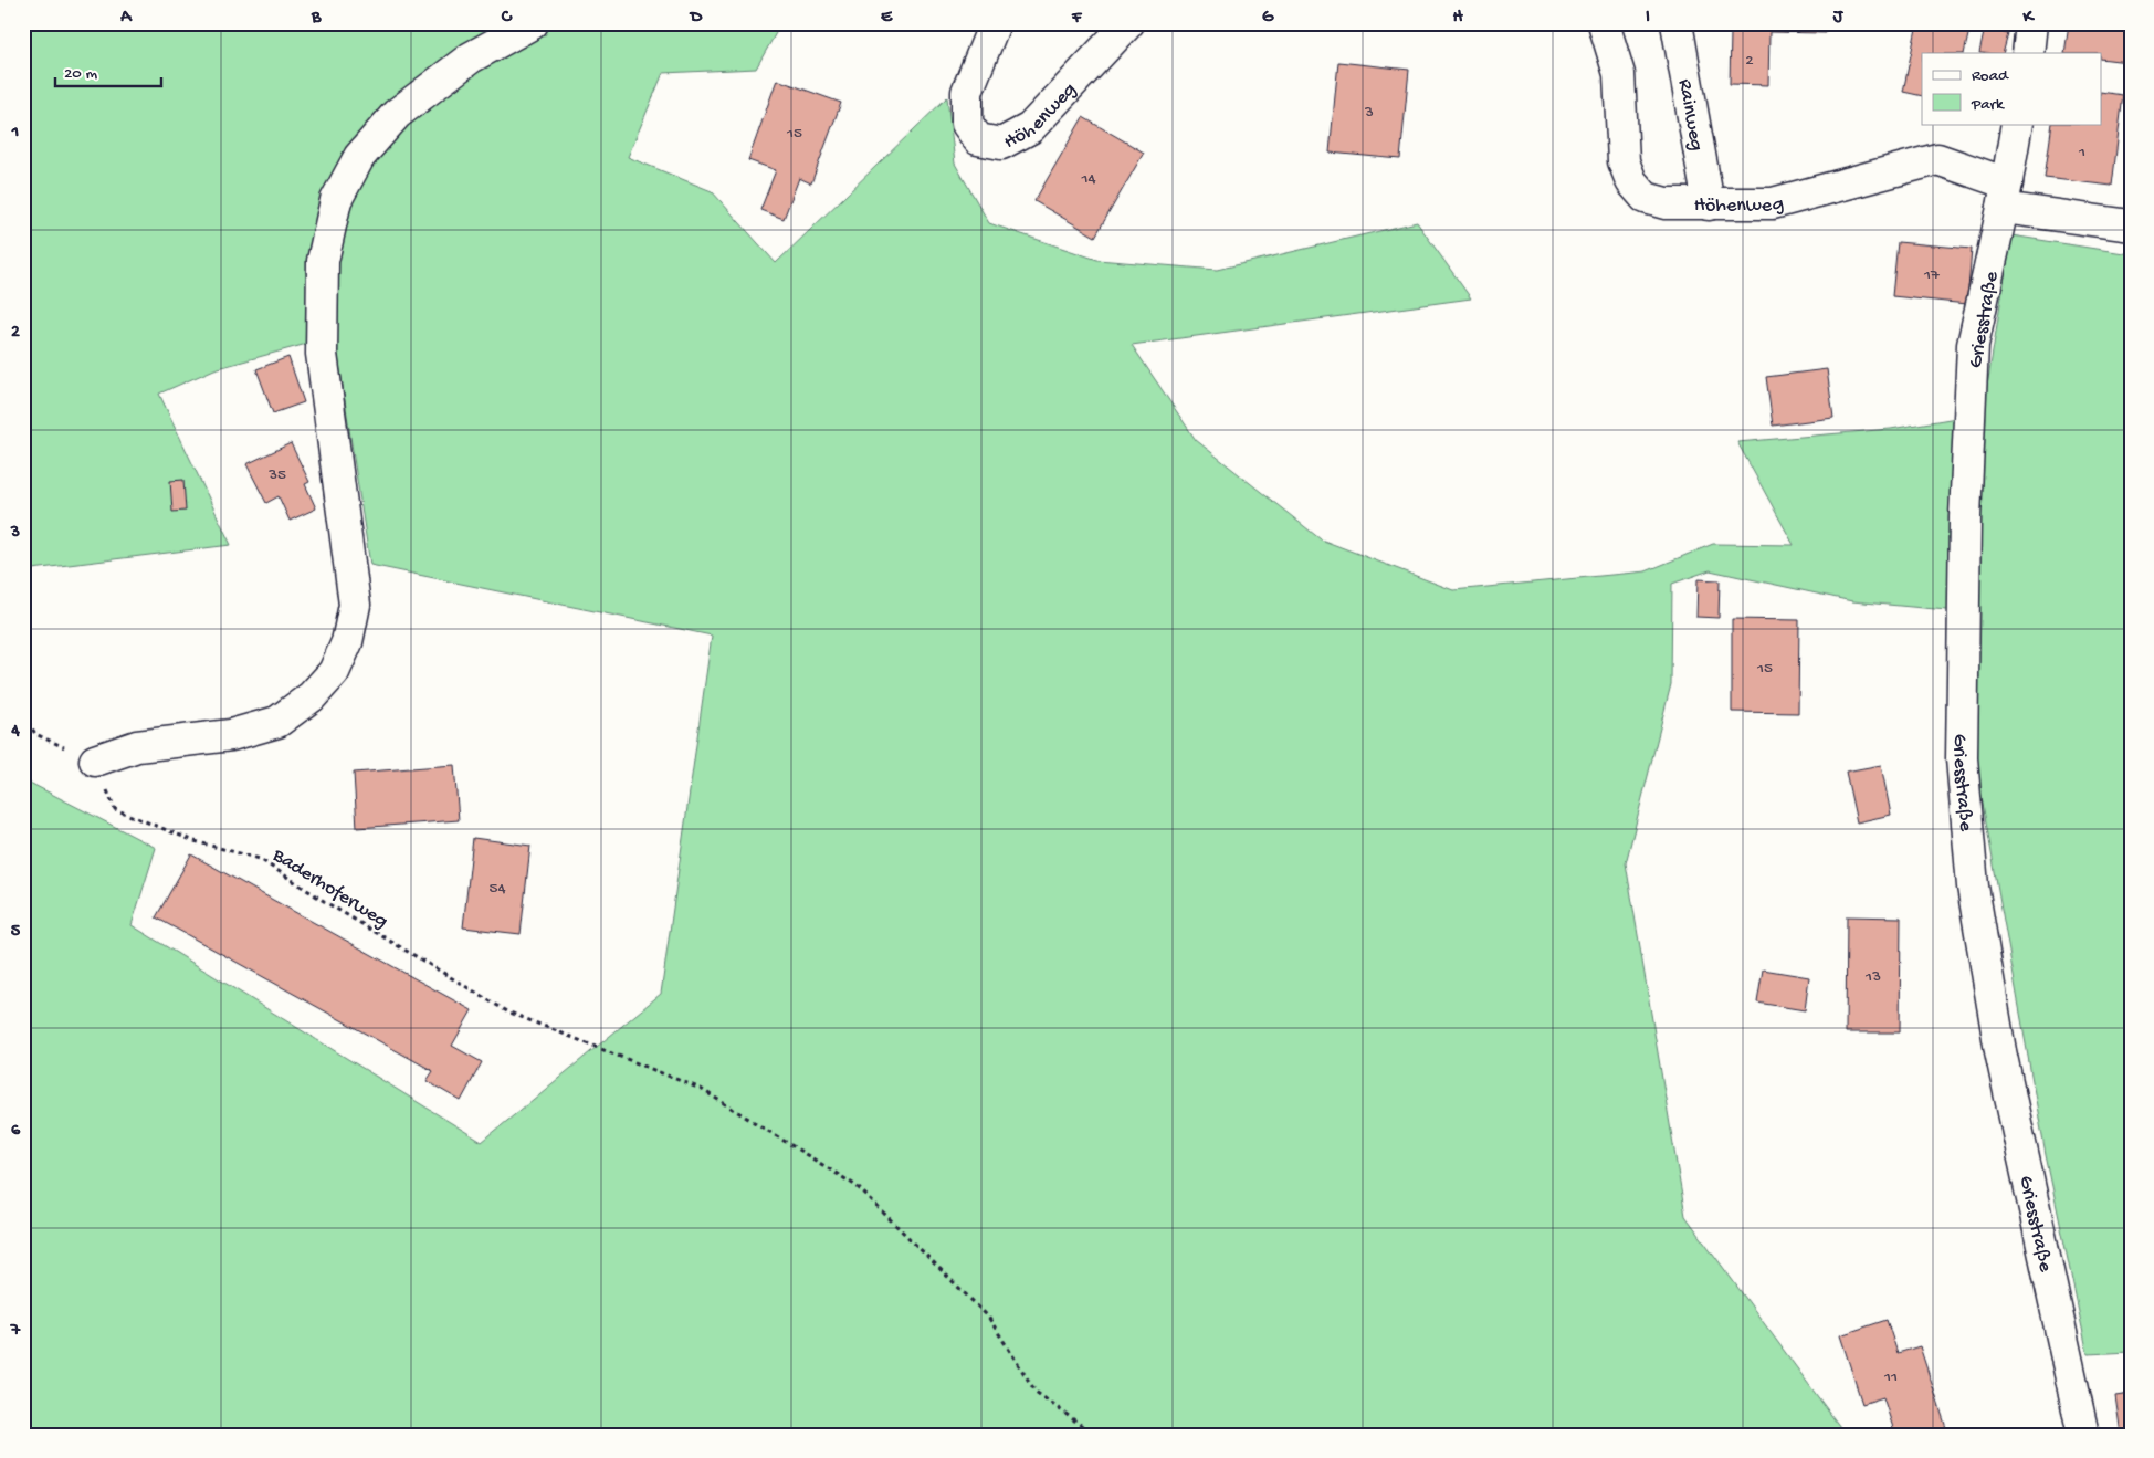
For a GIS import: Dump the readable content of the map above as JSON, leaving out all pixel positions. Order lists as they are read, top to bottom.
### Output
{
  "streets": {
    "street": ["Höhenweg", "Rainweg", "Griesstraße"],
    "path": ["Baderhoferweg"]
  },
  "crossings": [
    ["Höhenweg", "Rainweg"],
    ["Höhenweg", "Griesstraße"]
  ],
  "house_numbers": [
    "2",
    "3",
    "15",
    "1",
    "14",
    "17",
    "35",
    "15",
    "54",
    "13",
    "11"
  ],
  "legend": ["Road", "Park"],
  "scale_bar": "20 m",
  "grid": {
    "columns": [
      "A",
      "B",
      "C",
      "D",
      "E",
      "F",
      "G",
      "H",
      "I",
      "J",
      "K"
    ],
    "rows": [
      "1",
      "2",
      "3",
      "4",
      "5",
      "6",
      "7"
    ]
  }
}
